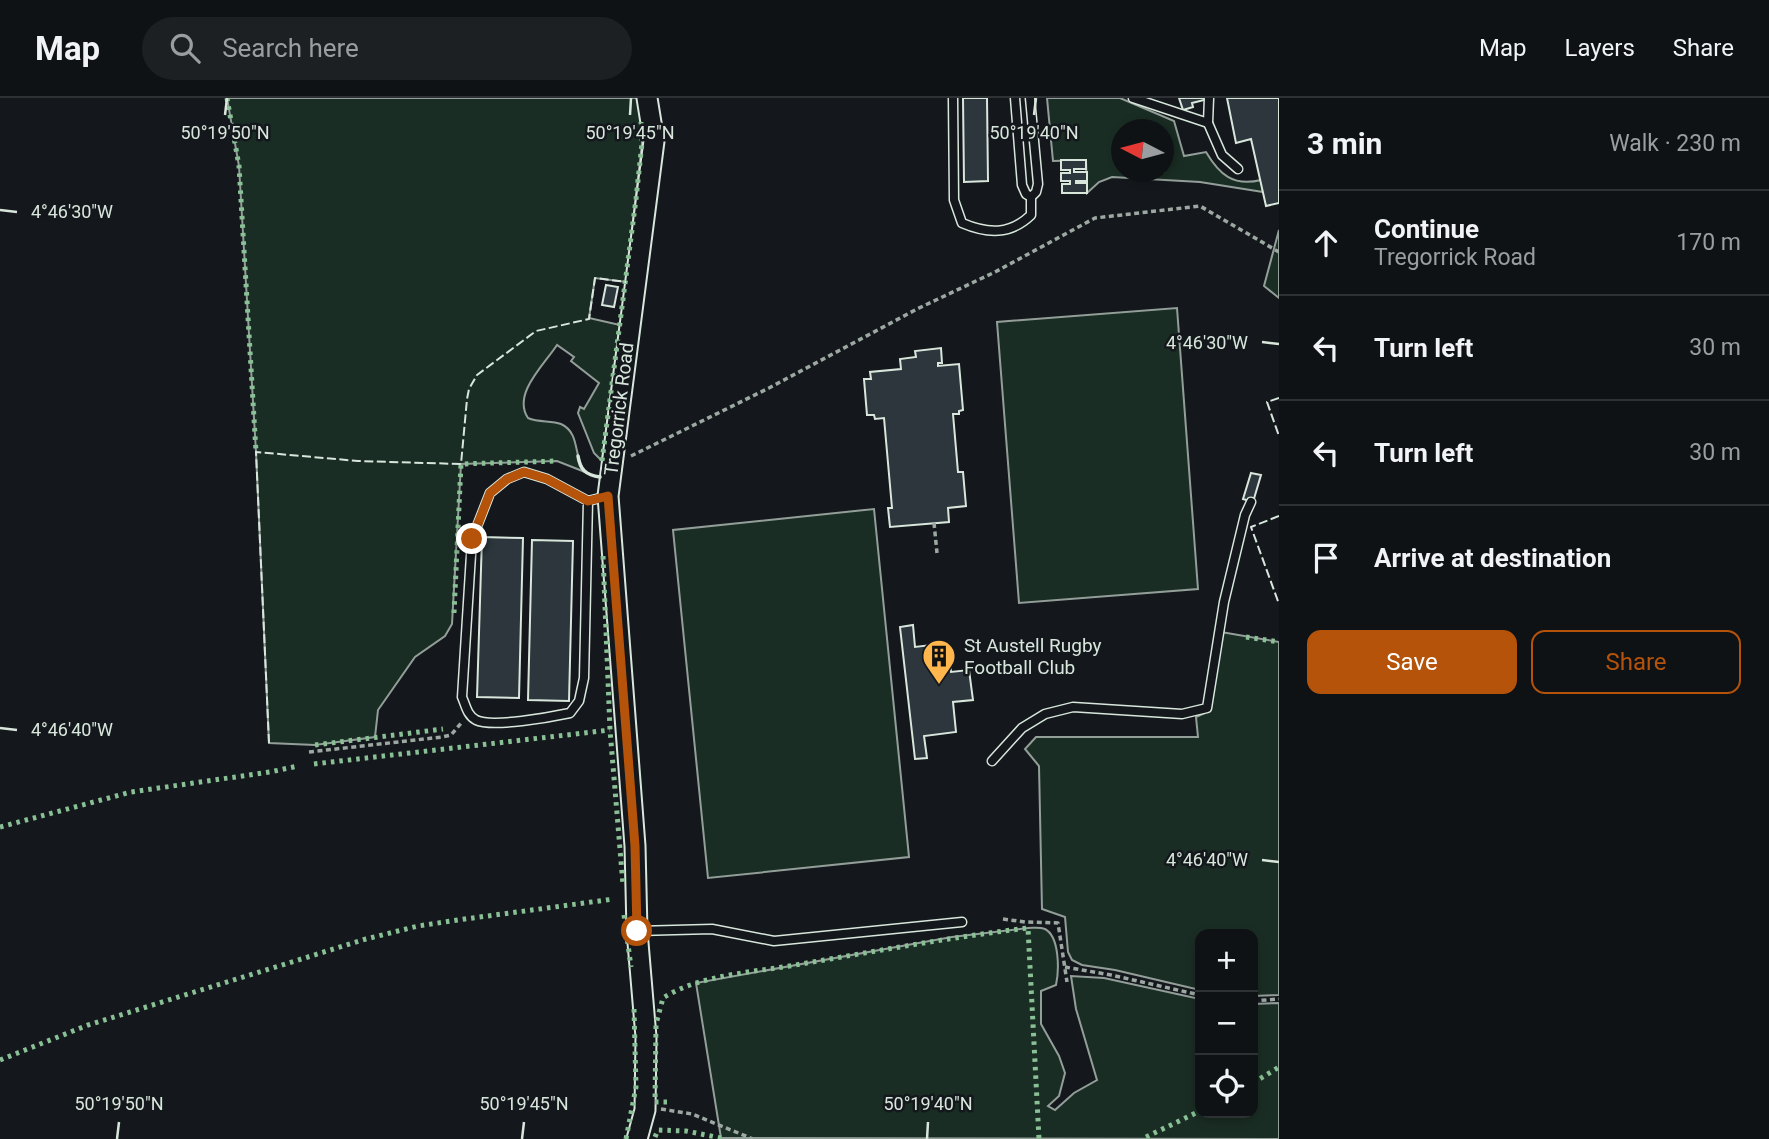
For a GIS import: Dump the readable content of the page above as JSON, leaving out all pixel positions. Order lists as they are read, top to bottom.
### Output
{
  "streets": {
    "street": ["Tregorrick Road"]
  },
  "places": {
    "building": ["St Austell Rugby Football Club"]
  },
  "north": "left",
  "page": {
    "header": "Map",
    "search": "Search here",
    "nav": ["Map", "Layers", "Share"],
    "heading": ["3 min", "Walk · 230 m"],
    "list": [
      ["Continue", "Tregorrick Road", "170 m"],
      ["Turn left", "30 m"],
      ["Turn left", "30 m"],
      "Arrive at destination"
    ],
    "buttons": ["Save", "Share"],
    "map_buttons": ["+", "−"]
  },
  "coordinates": [
    "50°19'50\"N",
    "50°19'45\"N",
    "50°19'40\"N",
    "4°46'30\"W",
    "4°46'40\"W"
  ]
}
